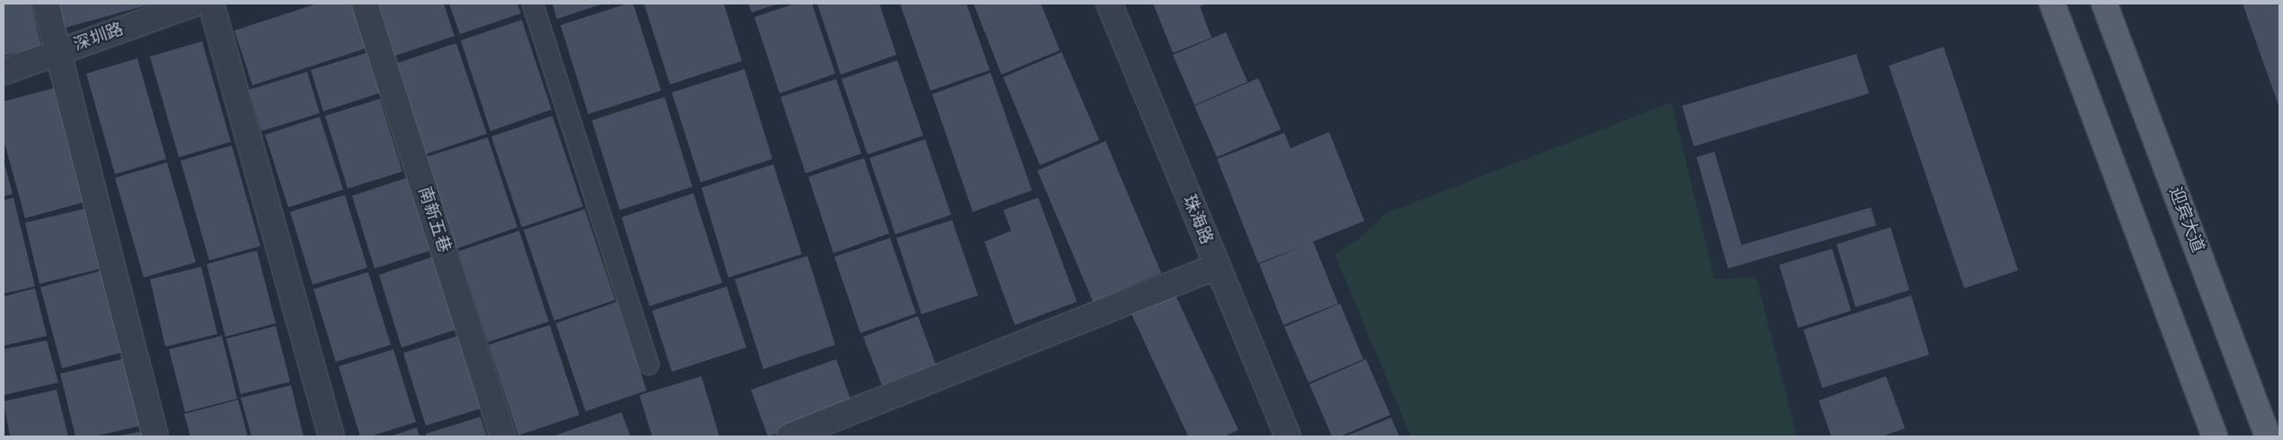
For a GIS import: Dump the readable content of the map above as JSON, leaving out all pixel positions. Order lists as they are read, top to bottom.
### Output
{
  "streets": {
    "main road": ["迎宾大道"],
    "street": ["深圳路", "南新五巷", "珠海路"]
  }
}
